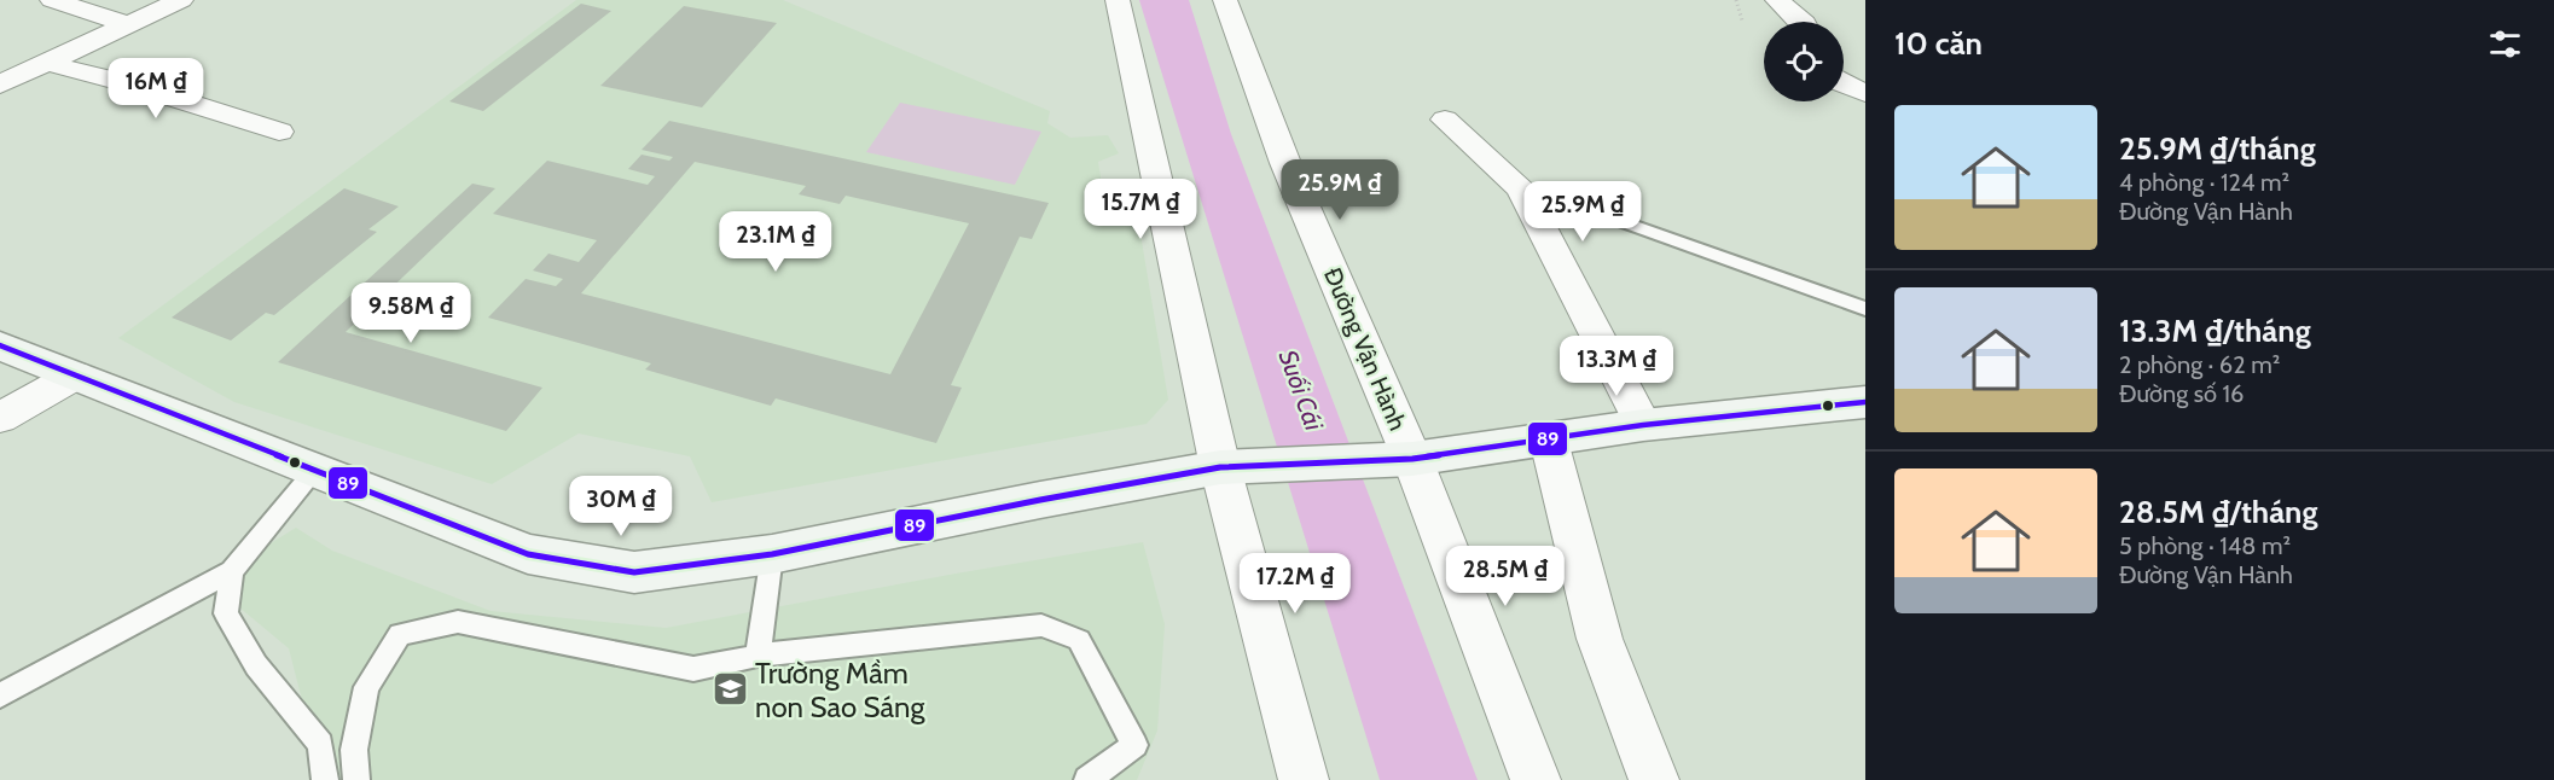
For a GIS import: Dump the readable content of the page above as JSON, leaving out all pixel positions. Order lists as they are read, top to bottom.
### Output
{
  "streets": {
    "street": ["Đường Vận Hành"]
  },
  "water": ["Suối Cái"],
  "places": {
    "school or university": ["Trường Mầm non Sao Sáng"]
  },
  "lines": ["transit line 89"],
  "page": {
    "heading": "10 căn",
    "price": [
      "16M ₫",
      "25.9M ₫",
      "15.7M ₫",
      "25.9M ₫",
      "23.1M ₫",
      "9.58M ₫",
      "13.3M ₫",
      "30M ₫",
      "28.5M ₫",
      "17.2M ₫"
    ],
    "list": [
      {
        "name": "25.9M ₫/tháng",
        "note": "4 phòng · 124 m² · Đường Vận Hành"
      },
      {
        "name": "13.3M ₫/tháng",
        "note": "2 phòng · 62 m² · Đường số 16"
      },
      {
        "name": "28.5M ₫/tháng",
        "note": "5 phòng · 148 m² · Đường Vận Hành"
      }
    ]
  }
}
